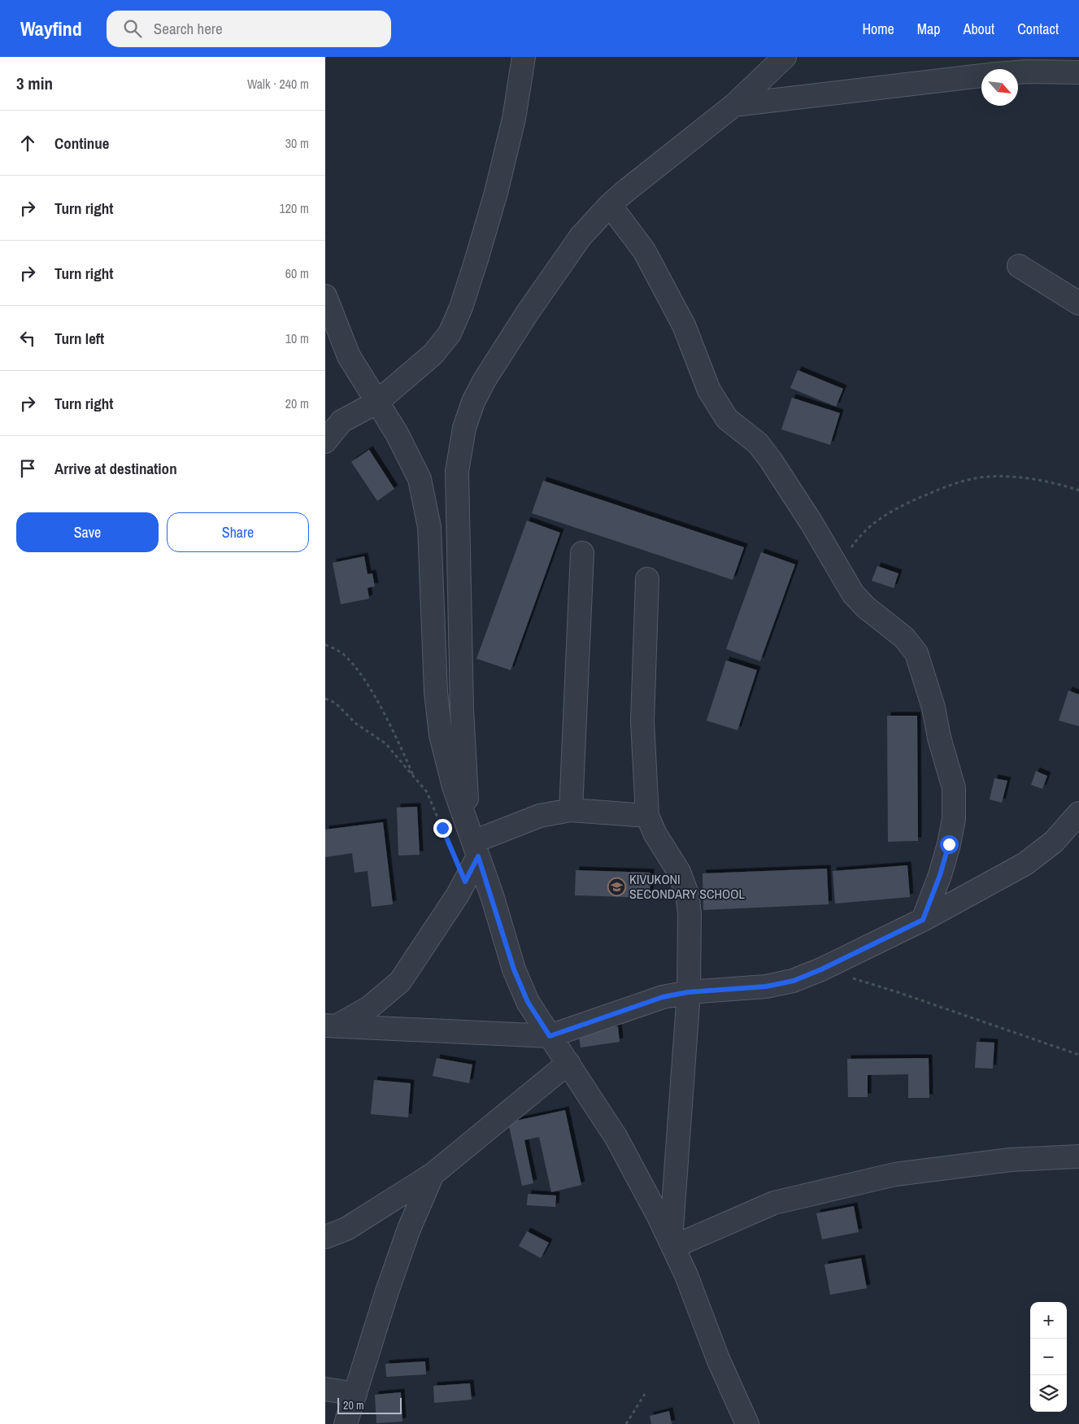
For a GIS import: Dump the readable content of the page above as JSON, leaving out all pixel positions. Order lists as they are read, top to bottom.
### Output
{
  "places": {
    "school or university": ["KIVUKONI SECONDARY SCHOOL"]
  },
  "scale_bar": "20 m",
  "north": "bottom right",
  "page": {
    "header": "Wayfind",
    "search": "Search here",
    "nav": [
      "Home",
      "Map",
      "About",
      "Contact"
    ],
    "heading": ["3 min", "Walk · 240 m"],
    "list": [
      ["Continue", "30 m"],
      ["Turn right", "120 m"],
      ["Turn right", "60 m"],
      ["Turn left", "10 m"],
      ["Turn right", "20 m"],
      "Arrive at destination"
    ],
    "buttons": ["Save", "Share"],
    "map_buttons": ["+", "−"],
    "scale": "20 m"
  }
}
